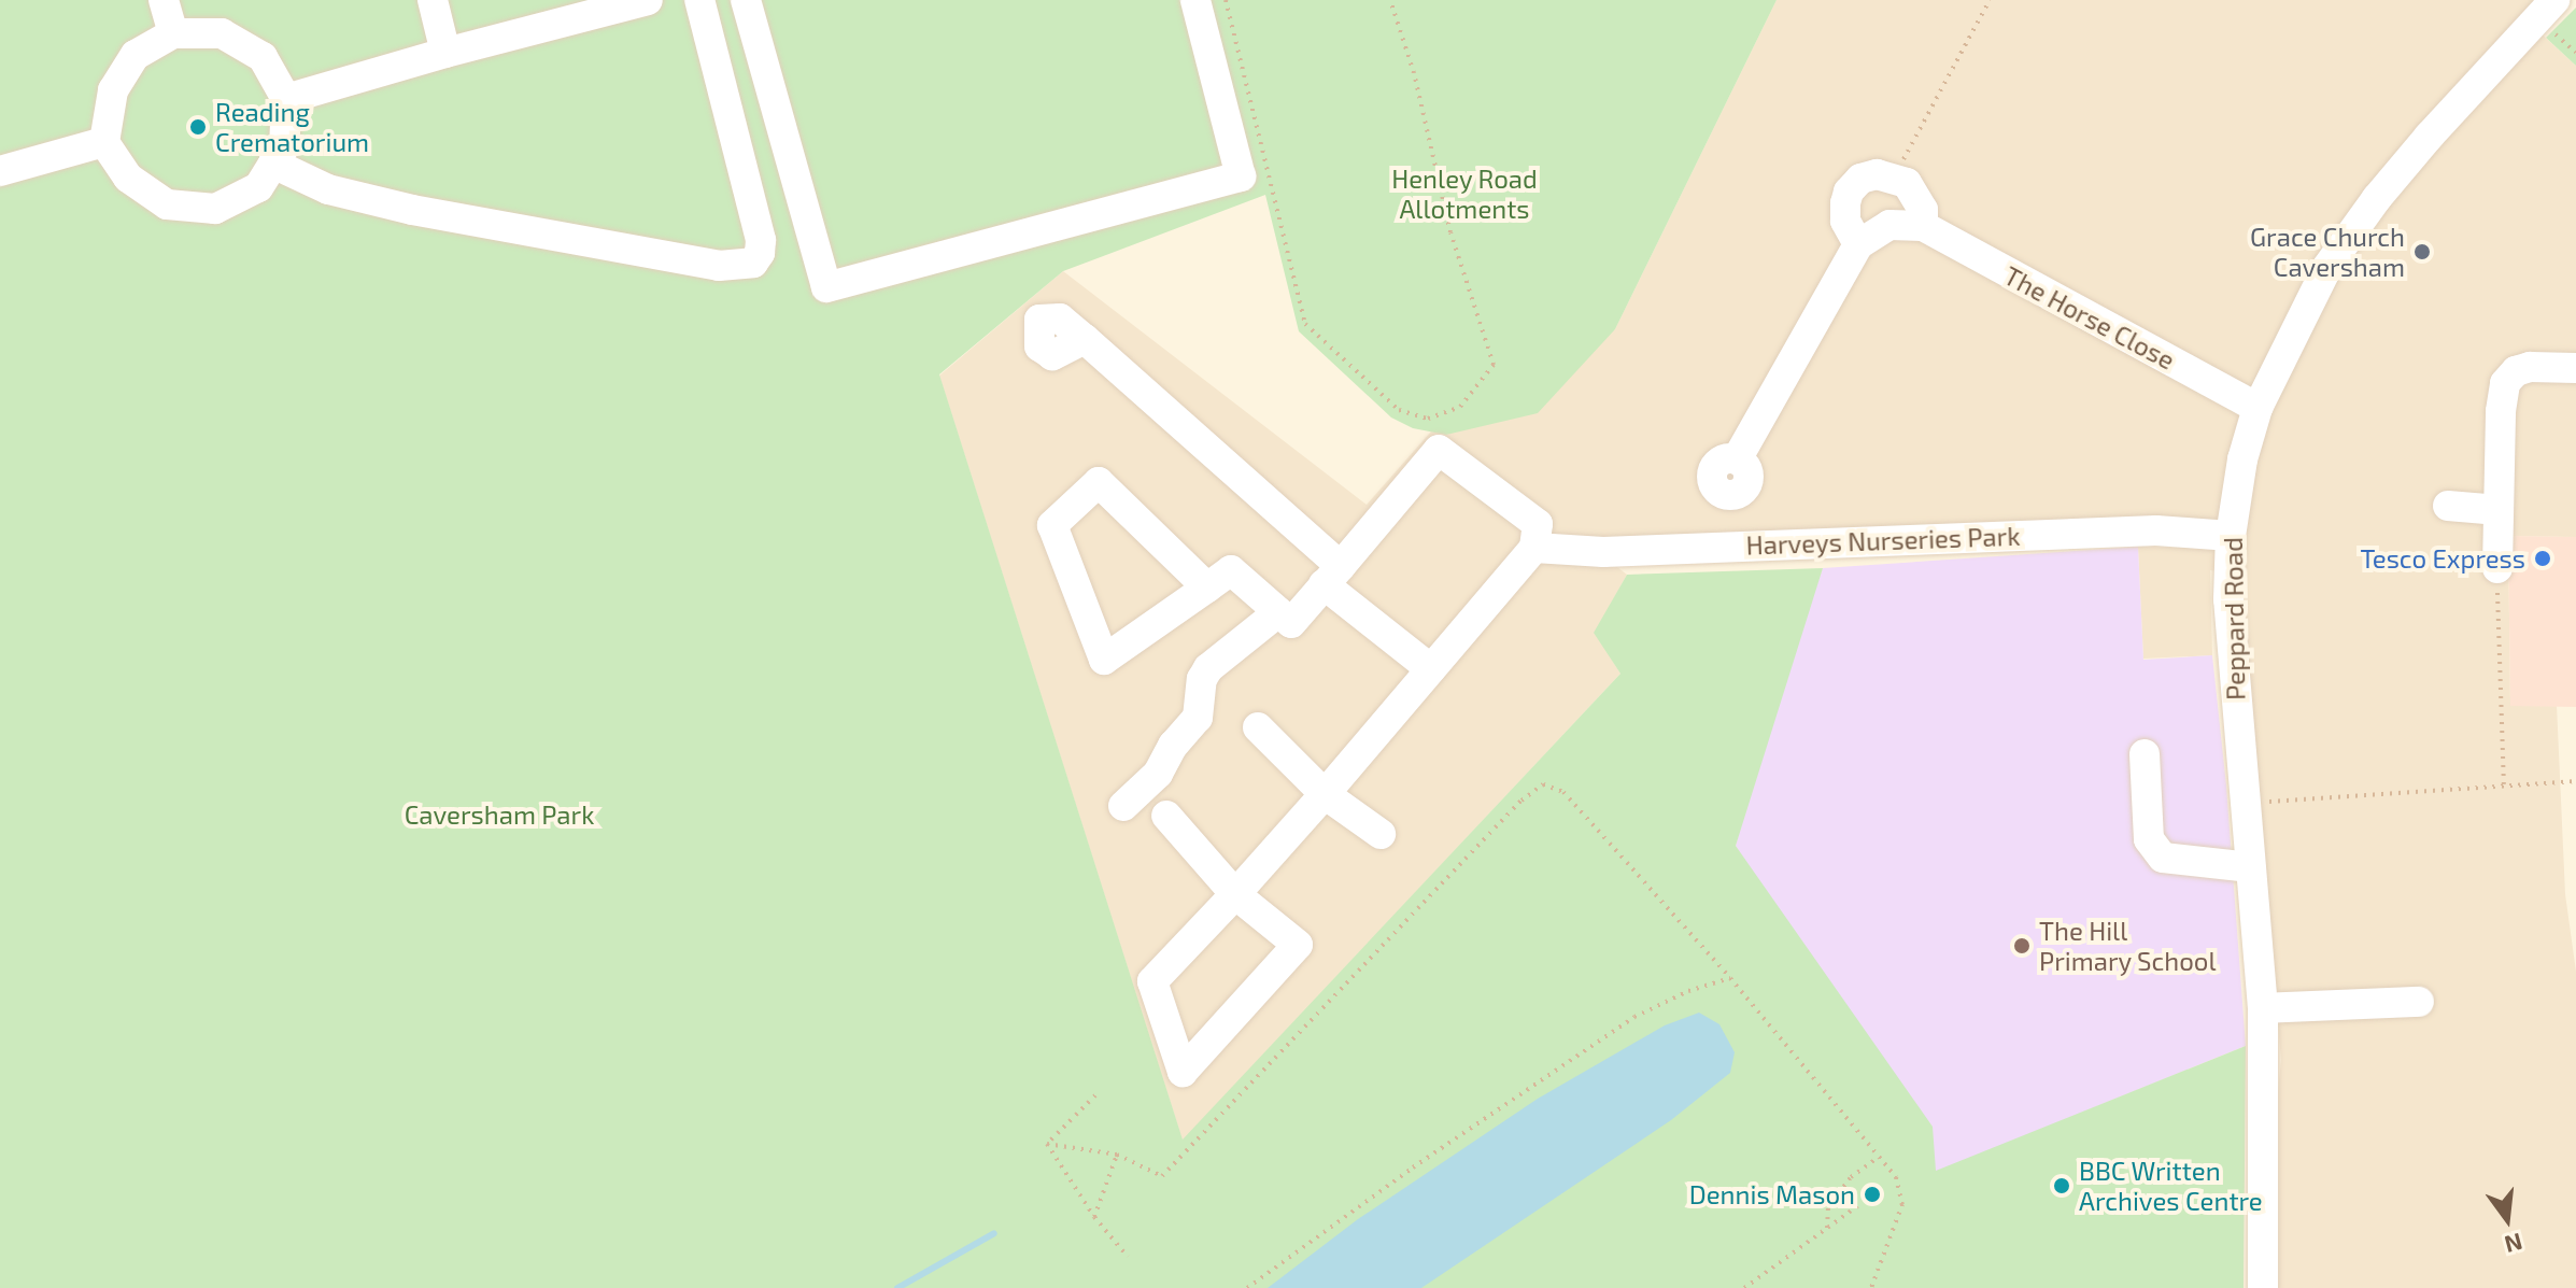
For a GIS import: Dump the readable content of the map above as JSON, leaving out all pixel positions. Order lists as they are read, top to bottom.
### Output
{
  "streets": {
    "street": ["The Horse Close", "Harveys Nurseries Park", "Peppard Road"]
  },
  "crossings": [
    ["The Horse Close", "Peppard Road"],
    ["Harveys Nurseries Park", "Peppard Road"]
  ],
  "parks": ["Henley Road Allotments", "Caversham Park"],
  "places": [
    "Reading Crematorium",
    "Grace Church Caversham",
    "Tesco Express",
    "The Hill Primary School",
    "BBC Written Archives Centre",
    "Dennis Mason"
  ],
  "north": "bottom"
}
